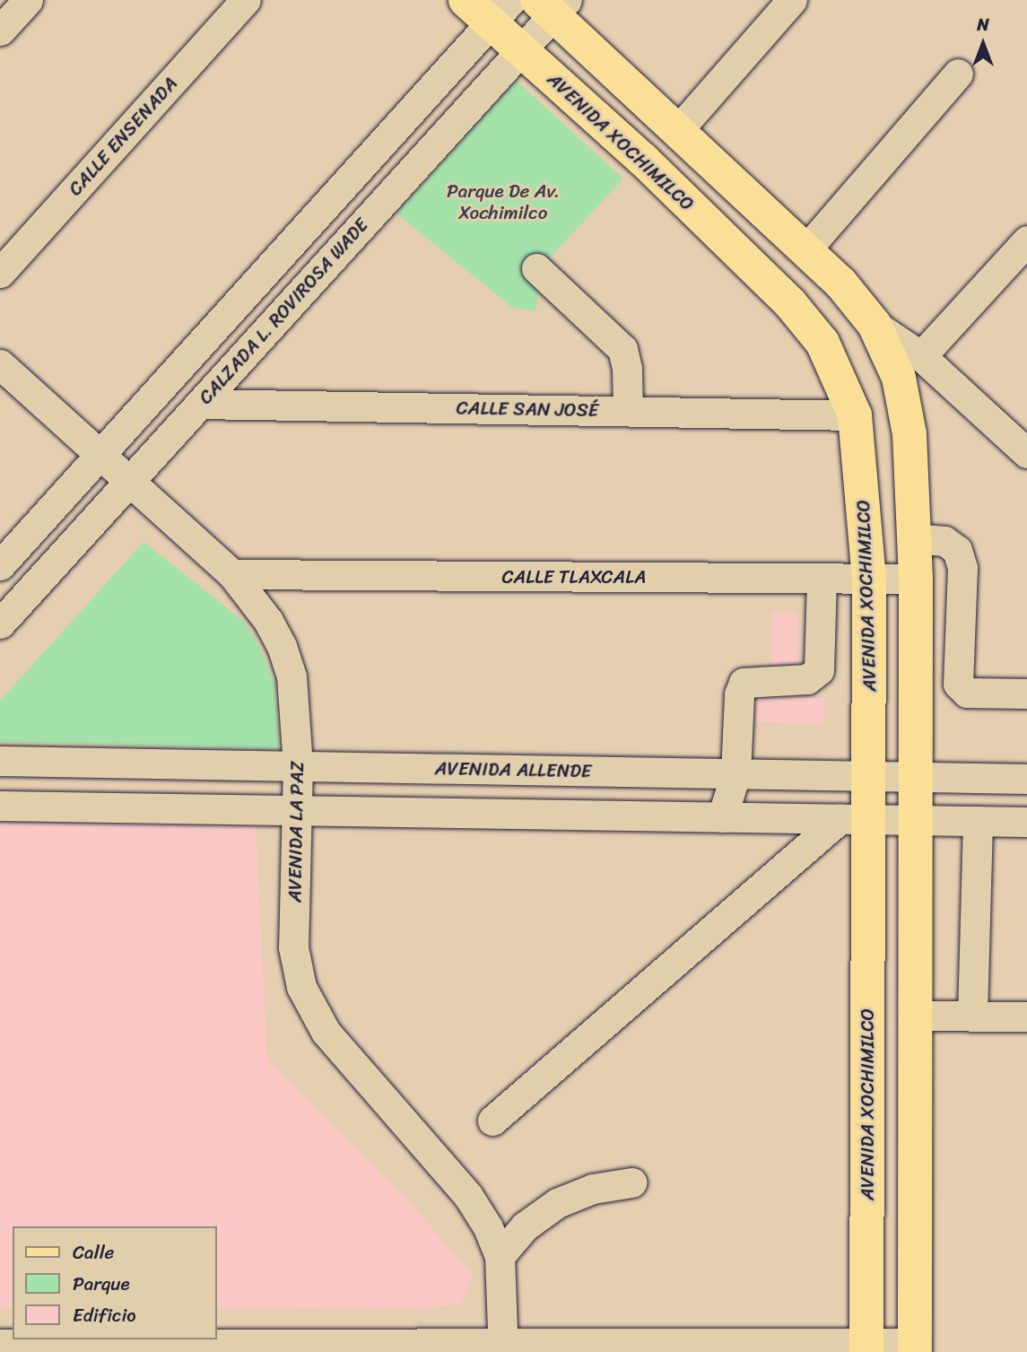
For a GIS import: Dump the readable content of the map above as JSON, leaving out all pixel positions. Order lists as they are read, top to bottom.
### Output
{
  "streets": {
    "main road": ["AVENIDA XOCHIMILCO"],
    "street": [
      "CALLE ENSENADA",
      "CALZADA L. ROVIROSA WADE",
      "CALLE SAN JOSÉ",
      "CALLE TLAXCALA",
      "AVENIDA ALLENDE",
      "AVENIDA LA PAZ"
    ]
  },
  "crossings": [
    ["AVENIDA XOCHIMILCO", "CALZADA L. ROVIROSA WADE"],
    ["AVENIDA XOCHIMILCO", "CALLE SAN JOSÉ"],
    ["AVENIDA XOCHIMILCO", "CALLE TLAXCALA"],
    ["AVENIDA XOCHIMILCO", "AVENIDA ALLENDE"],
    ["CALZADA L. ROVIROSA WADE", "CALLE SAN JOSÉ"],
    ["CALZADA L. ROVIROSA WADE", "AVENIDA LA PAZ"],
    ["CALLE TLAXCALA", "AVENIDA LA PAZ"],
    ["AVENIDA ALLENDE", "AVENIDA LA PAZ"]
  ],
  "parks": ["Parque De Av. Xochimilco"],
  "legend": ["Calle", "Parque", "Edificio"],
  "north": "top"
}
